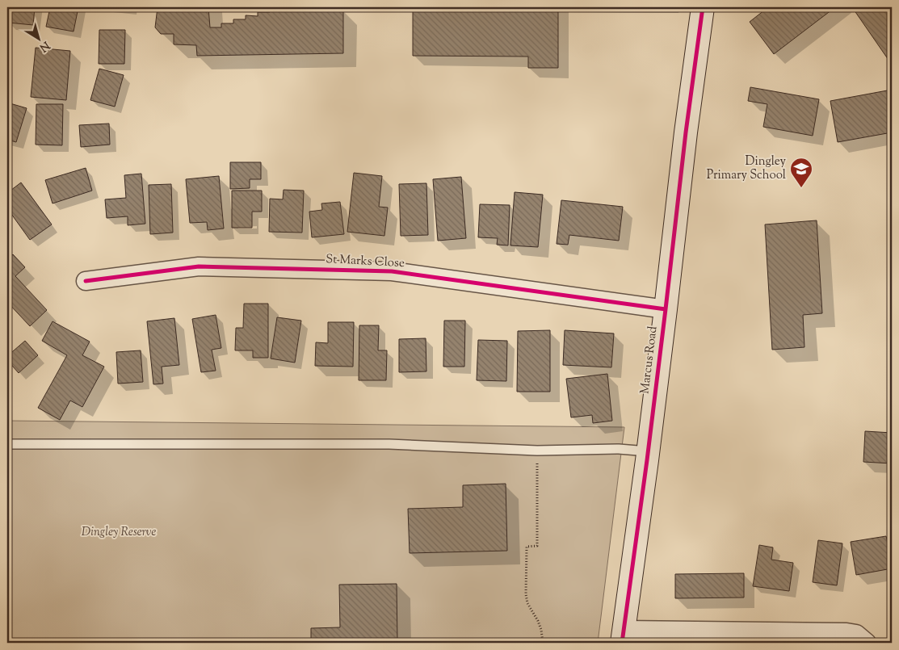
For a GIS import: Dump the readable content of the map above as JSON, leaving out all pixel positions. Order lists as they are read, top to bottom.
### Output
{
  "streets": {
    "main road": ["Marcus Road"],
    "street": ["St Marks Close"]
  },
  "crossings": [
    ["St Marks Close", "Marcus Road"]
  ],
  "parks": ["Dingley Reserve"],
  "places": {
    "school or university": ["Dingley Primary School"]
  },
  "north": "bottom right"
}
